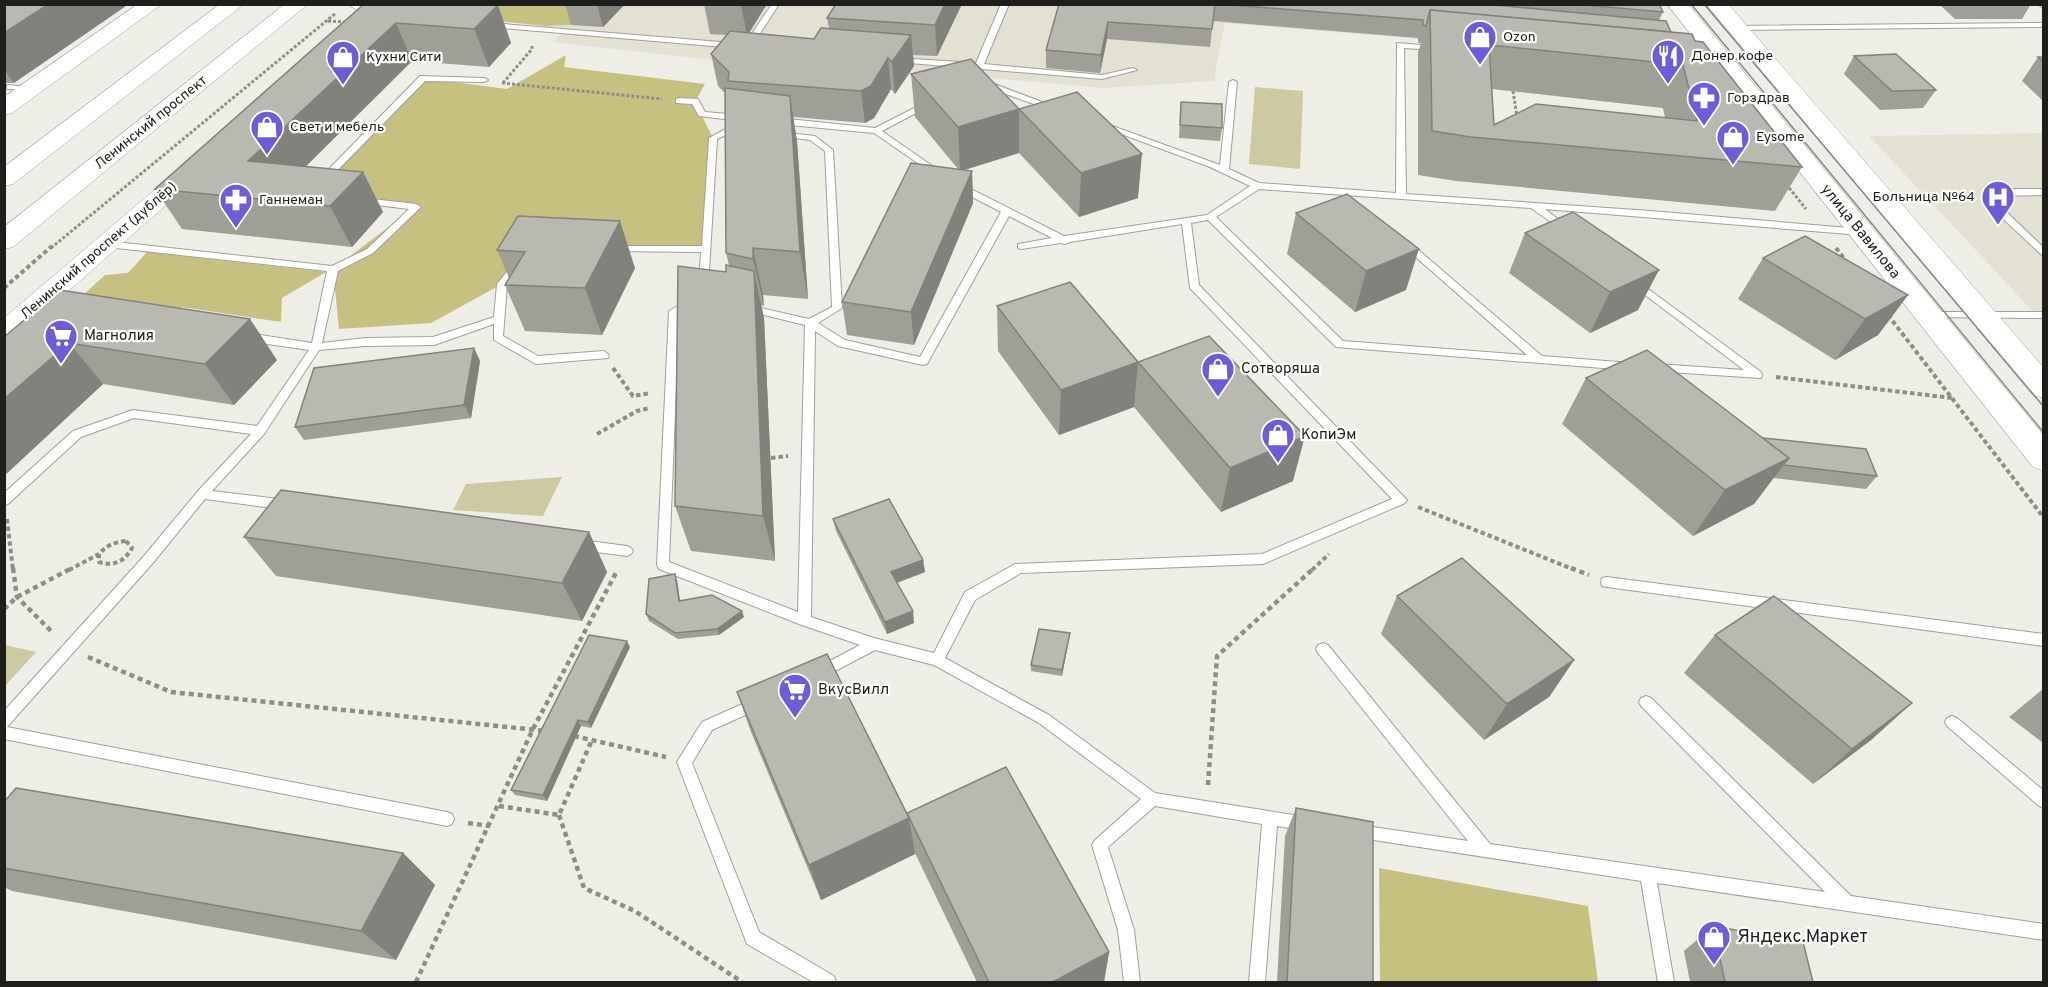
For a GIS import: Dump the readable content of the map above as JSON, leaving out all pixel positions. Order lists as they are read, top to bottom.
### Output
{
  "streets": {
    "main road": ["Ленинский проспект", "улица Вавилова"],
    "street": ["Ленинский проспект (дублёр)"]
  },
  "places": {
    "shop": [
      "Ozon",
      "Кухни Сити",
      "Свет и мебель",
      "Eysome",
      "Сотворяша",
      "КопиЭм",
      "Яндекс.Маркет"
    ],
    "restaurant": ["Донер кофе"],
    "pharmacy": ["Горздрав", "Ганнеман"],
    "hospital": ["Больница №64"],
    "supermarket": ["Магнолия", "ВкусВилл"]
  }
}
